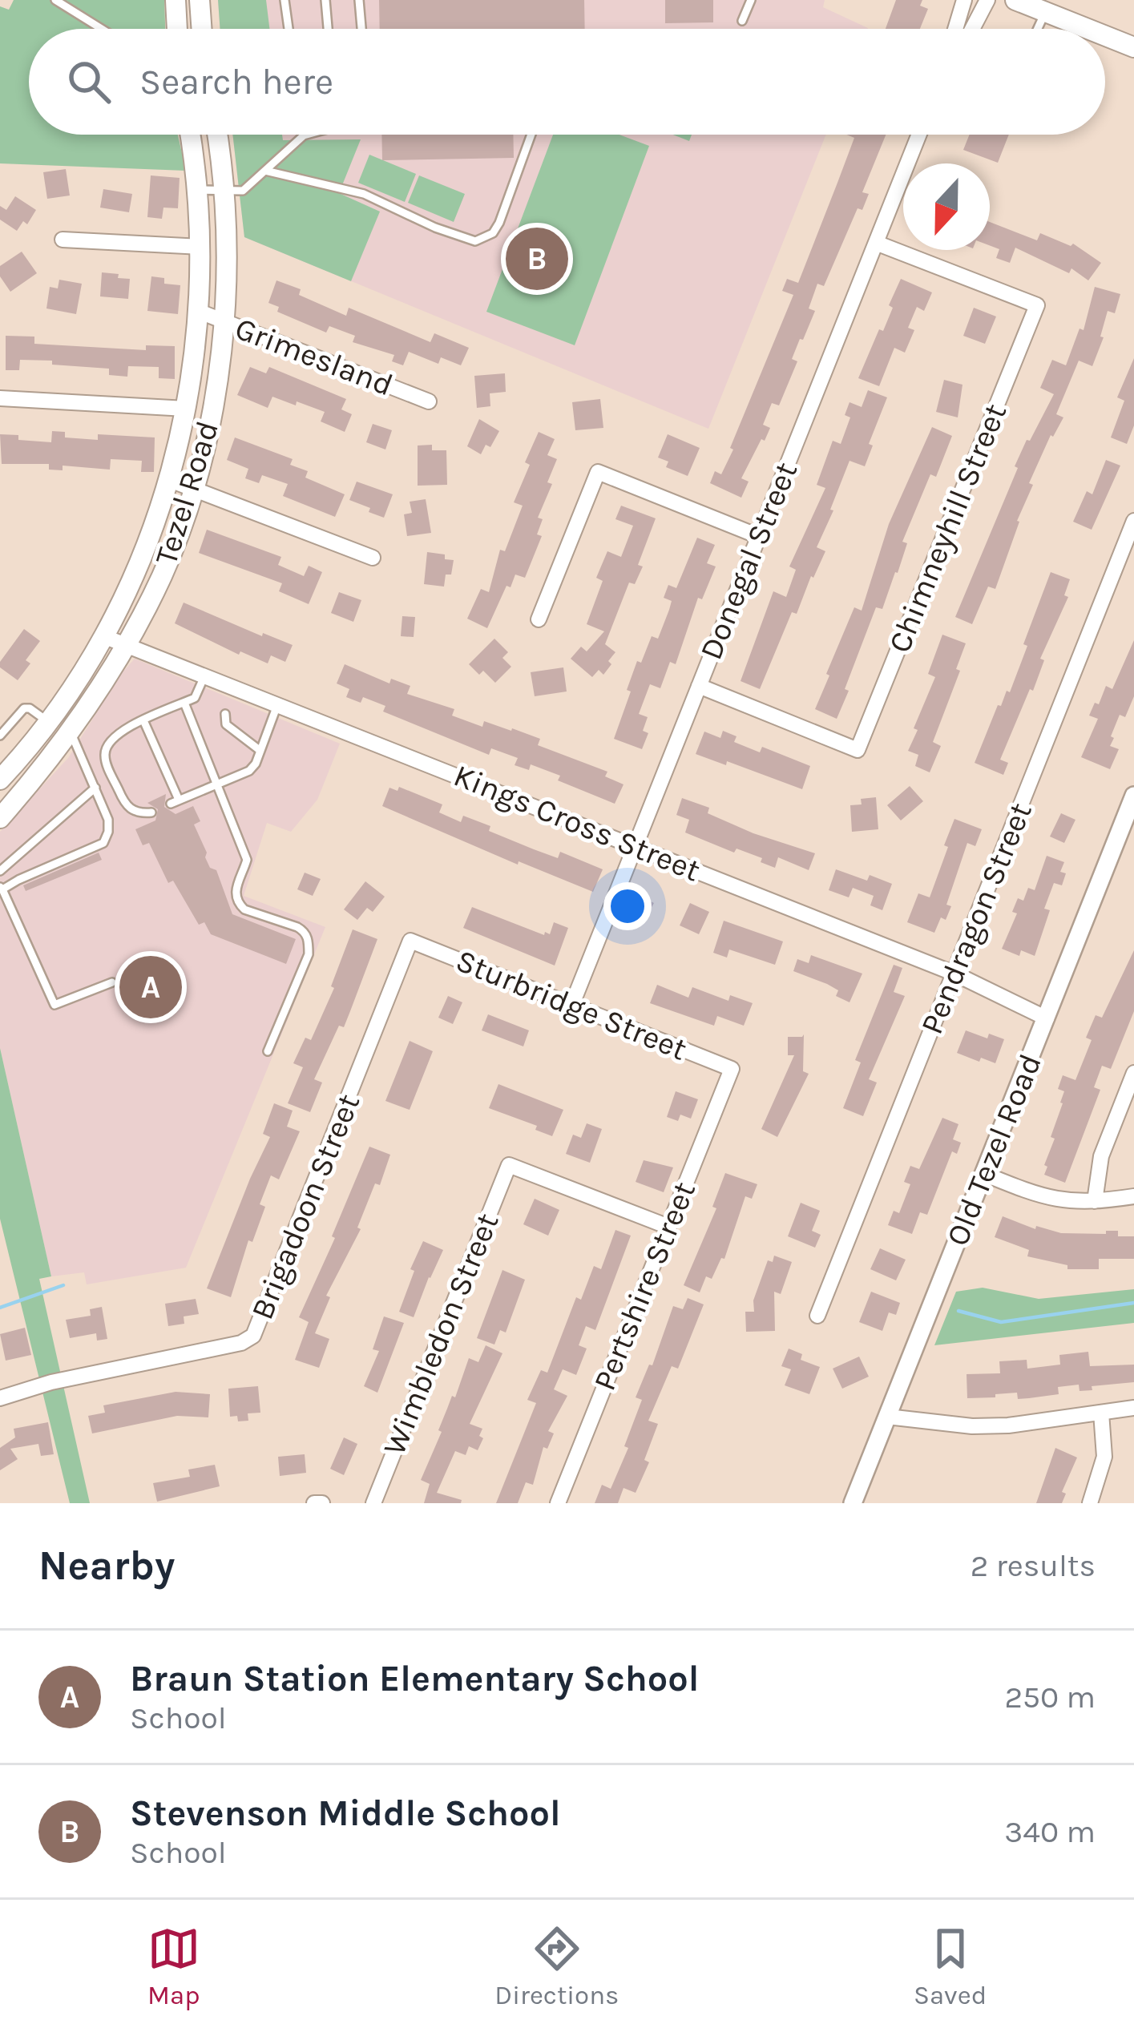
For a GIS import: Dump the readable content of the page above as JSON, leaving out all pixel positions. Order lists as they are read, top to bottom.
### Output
{
  "streets": {
    "main road": ["Tezel Road"],
    "street": [
      "Grimesland",
      "Chimneyhill Street",
      "Donegal Street",
      "Kings Cross Street",
      "Pendragon Street",
      "Sturbridge Street",
      "Old Tezel Road",
      "Brigadoon Street",
      "Pertshire Street",
      "Wimbledon Street"
    ]
  },
  "crossings": [
    ["Grimesland", "Tezel Road"],
    ["Tezel Road", "Kings Cross Street"],
    ["Chimneyhill Street", "Donegal Street"],
    ["Donegal Street", "Kings Cross Street"],
    ["Donegal Street", "Sturbridge Street"],
    ["Kings Cross Street", "Pendragon Street"],
    ["Kings Cross Street", "Old Tezel Road"],
    ["Sturbridge Street", "Brigadoon Street"],
    ["Sturbridge Street", "Pertshire Street"],
    ["Pertshire Street", "Wimbledon Street"]
  ],
  "north": "bottom",
  "page": {
    "search": "Search here",
    "pins": ["B", "A"],
    "heading": ["Nearby", "2 results"],
    "list": [
      {
        "mark": "A",
        "name": "Braun Station Elementary School",
        "note": "School",
        "value": "250 m"
      },
      {
        "mark": "B",
        "name": "Stevenson Middle School",
        "note": "School",
        "value": "340 m"
      }
    ],
    "nav": ["Map", "Directions", "Saved"]
  }
}
